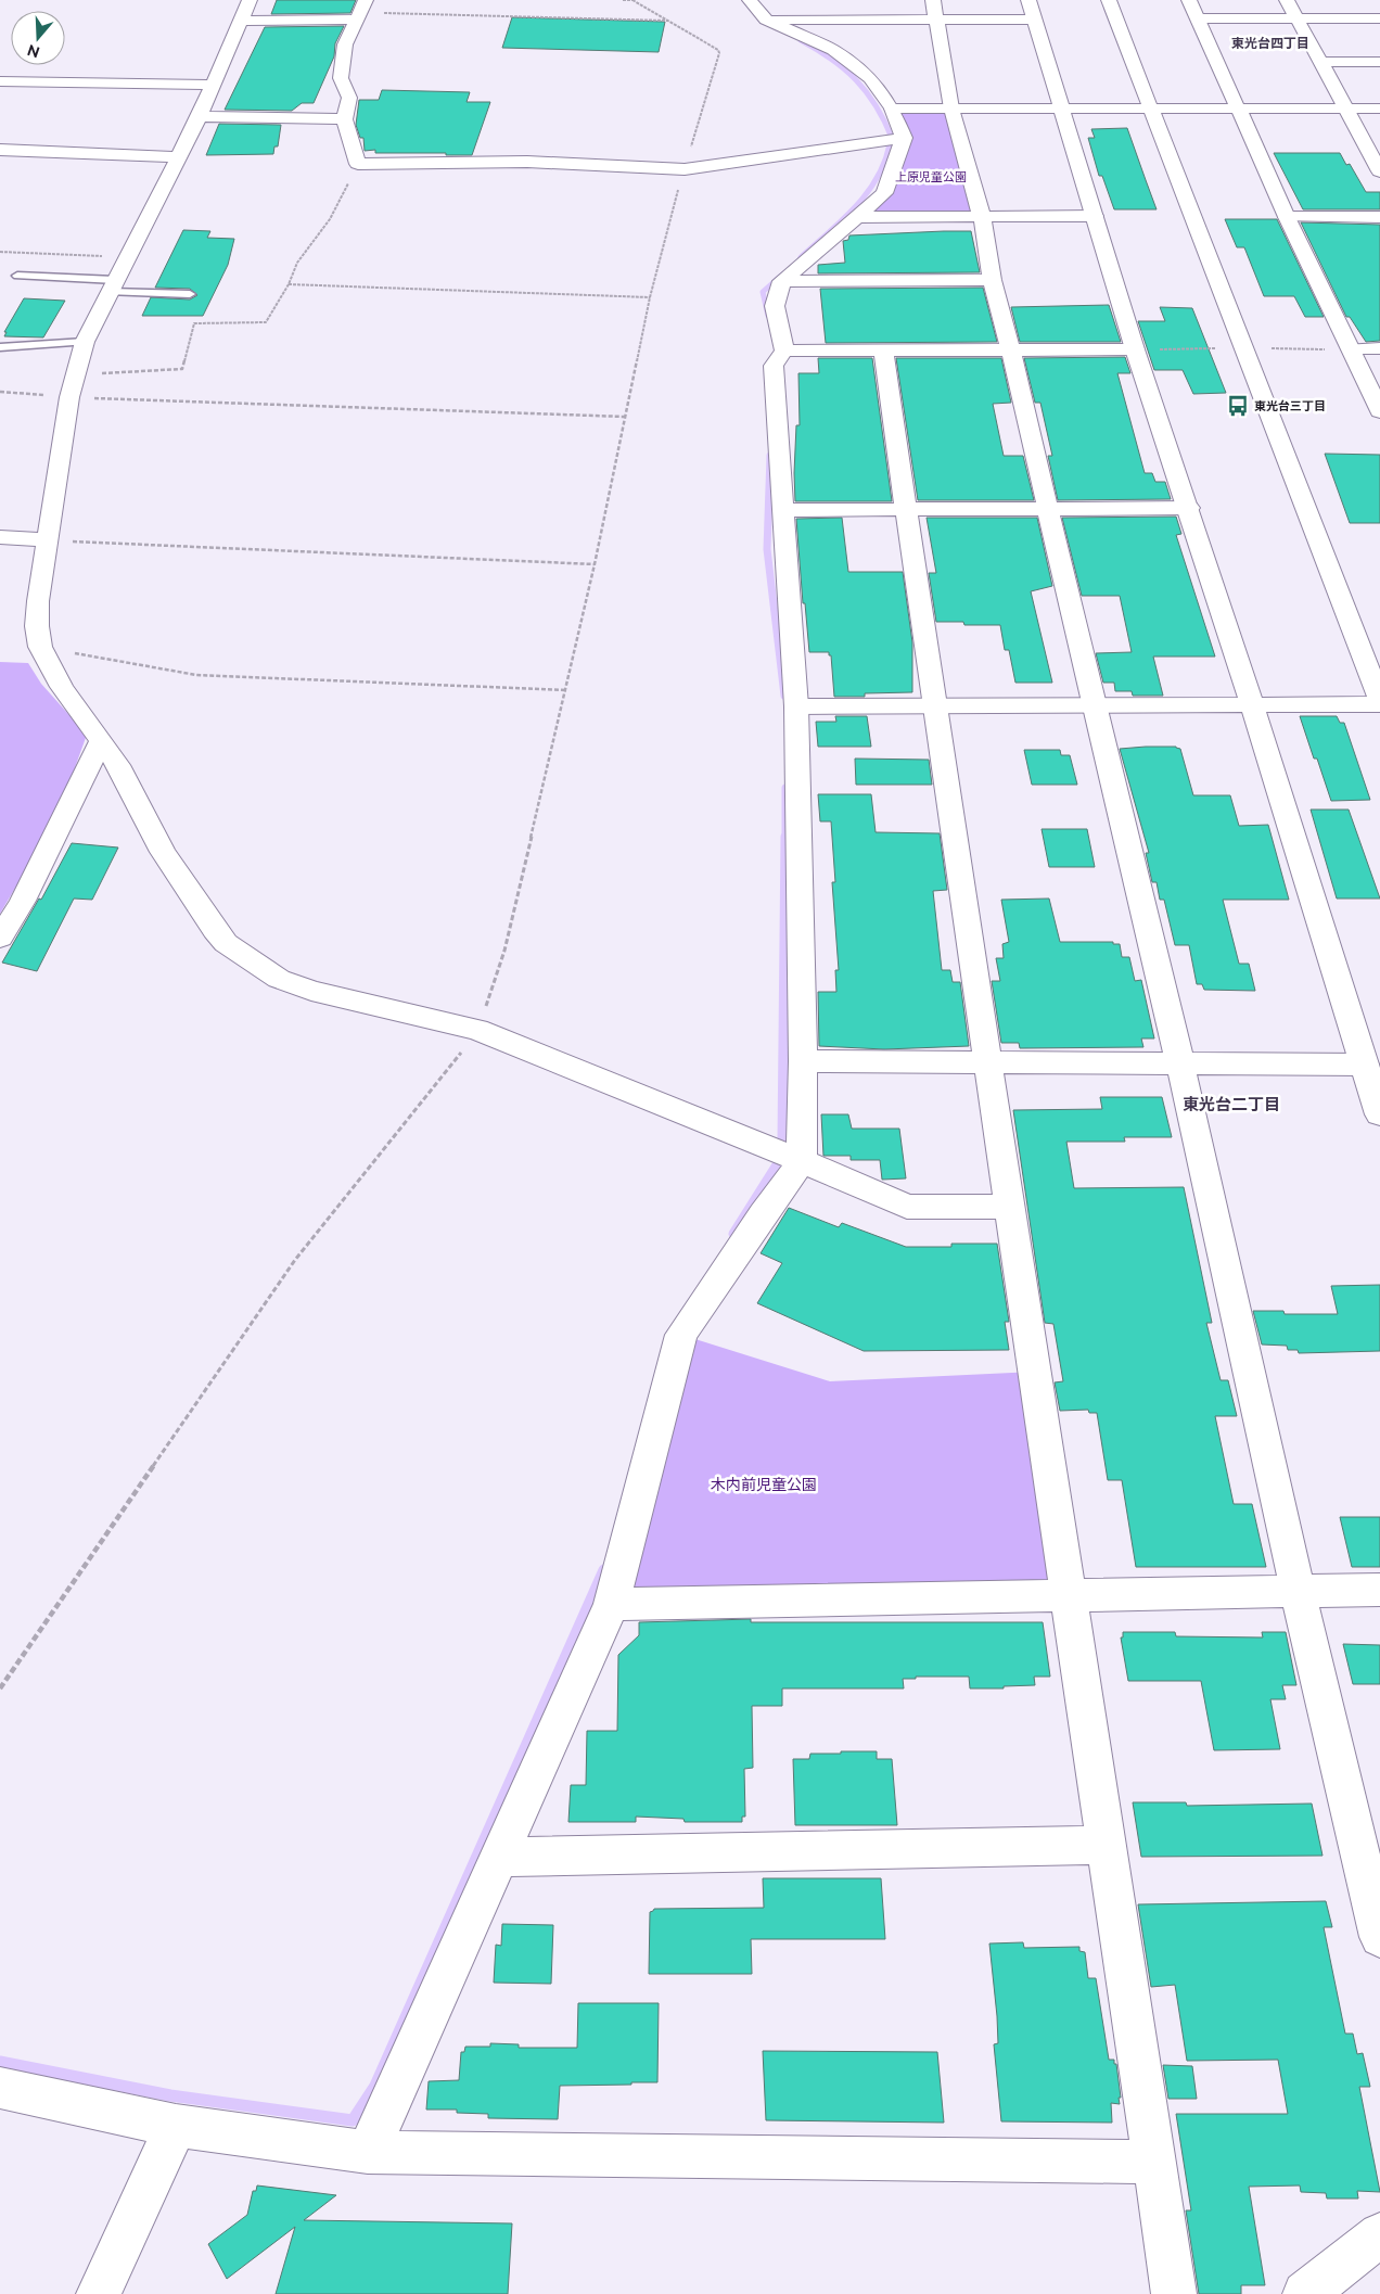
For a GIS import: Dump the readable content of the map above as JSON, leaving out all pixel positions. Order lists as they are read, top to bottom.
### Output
{
  "districts": ["東光台四丁目", "東光台二丁目"],
  "parks": ["上原児童公園", "木内前児童公園"],
  "places": {
    "bus stop": ["東光台三丁目"]
  },
  "north": "bottom"
}
